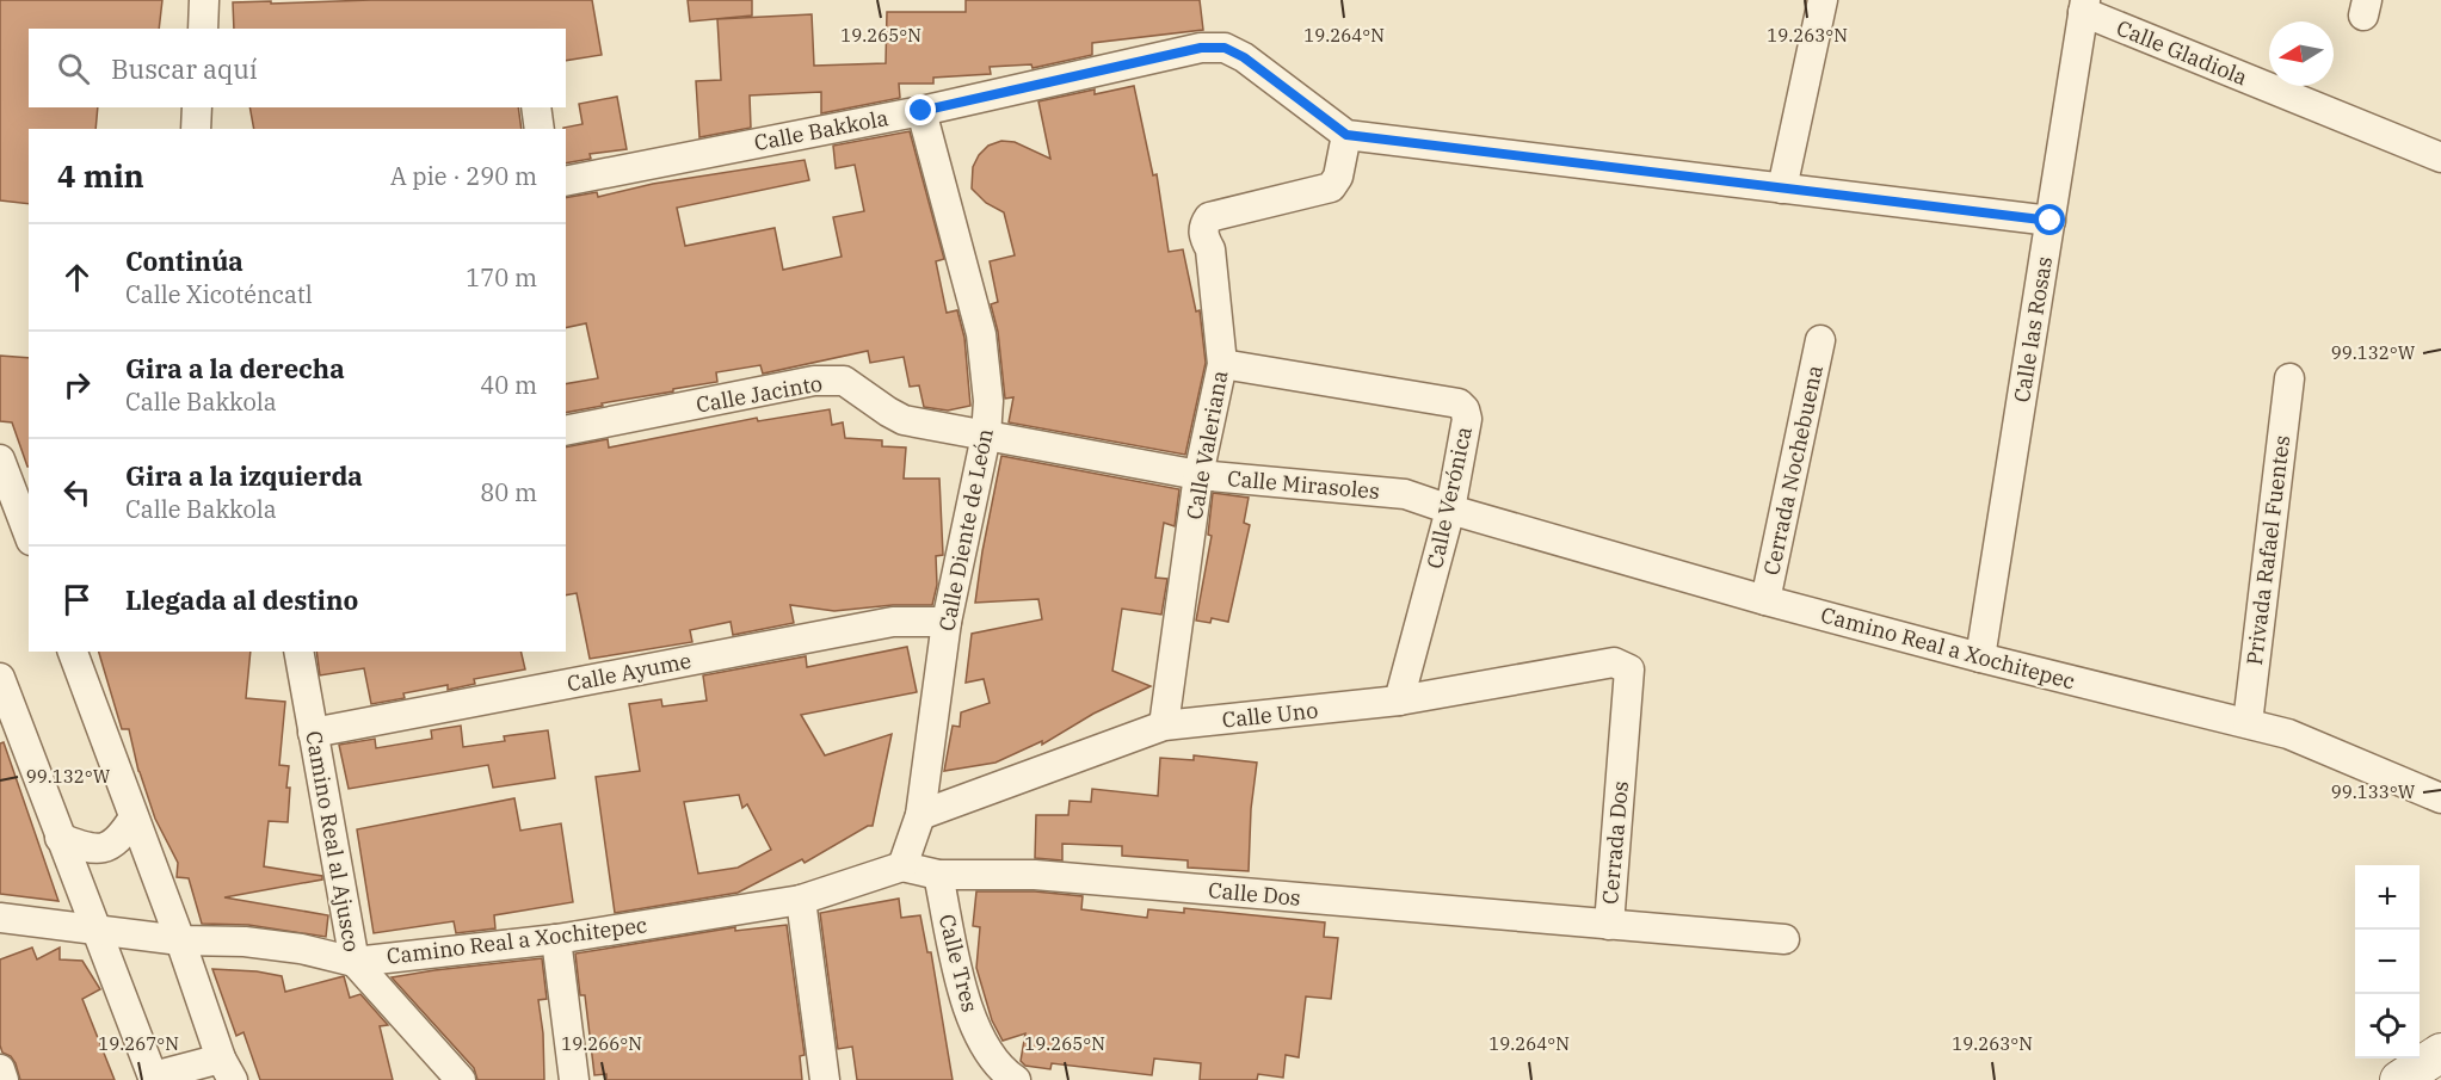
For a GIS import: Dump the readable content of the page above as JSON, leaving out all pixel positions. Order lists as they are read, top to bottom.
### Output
{
  "streets": {
    "street": [
      "Calle Gladiola",
      "Calle Bakkola",
      "Calle las Rosas",
      "Calle Jacinto",
      "Calle Valeriana",
      "Cerrada Nochebuena",
      "Calle Mirasoles",
      "Calle Verónica",
      "Calle Diente de León",
      "Privada Rafael Fuentes",
      "Camino Real a Xochitepec",
      "Calle Ayume",
      "Calle Uno",
      "Camino Real al Ajusco",
      "Cerrada Dos",
      "Calle Dos",
      "Calle Tres"
    ]
  },
  "crossings": [
    ["Calle Gladiola", "Calle las Rosas"],
    ["Calle Bakkola", "Calle Valeriana"],
    ["Calle Bakkola", "Calle Diente de León"],
    ["Calle las Rosas", "Camino Real a Xochitepec"],
    ["Calle Jacinto", "Calle Mirasoles"],
    ["Calle Jacinto", "Calle Diente de León"],
    ["Calle Valeriana", "Calle Mirasoles"],
    ["Calle Valeriana", "Calle Verónica"],
    ["Calle Valeriana", "Calle Uno"],
    ["Cerrada Nochebuena", "Camino Real a Xochitepec"],
    ["Calle Mirasoles", "Calle Verónica"],
    ["Calle Mirasoles", "Calle Diente de León"],
    ["Calle Mirasoles", "Camino Real a Xochitepec"],
    ["Calle Verónica", "Camino Real a Xochitepec"],
    ["Calle Verónica", "Calle Uno"],
    ["Calle Diente de León", "Camino Real a Xochitepec"],
    ["Calle Diente de León", "Calle Ayume"],
    ["Calle Diente de León", "Calle Uno"],
    ["Calle Diente de León", "Calle Dos"],
    ["Privada Rafael Fuentes", "Camino Real a Xochitepec"],
    ["Camino Real a Xochitepec", "Camino Real al Ajusco"],
    ["Camino Real a Xochitepec", "Calle Dos"],
    ["Calle Ayume", "Camino Real al Ajusco"],
    ["Calle Uno", "Cerrada Dos"],
    ["Cerrada Dos", "Calle Dos"],
    ["Calle Dos", "Calle Tres"]
  ],
  "north": "left",
  "page": {
    "search": "Buscar aquí",
    "heading": ["4 min", "A pie · 290 m"],
    "list": [
      ["Continúa", "Calle Xicoténcatl", "170 m"],
      ["Gira a la derecha", "Calle Bakkola", "40 m"],
      ["Gira a la izquierda", "Calle Bakkola", "80 m"],
      "Llegada al destino"
    ],
    "map_buttons": ["+", "−"]
  },
  "coordinates": [
    "19.265°N",
    "19.264°N",
    "19.263°N",
    "99.132°W",
    "99.133°W",
    "19.267°N",
    "19.266°N"
  ]
}
